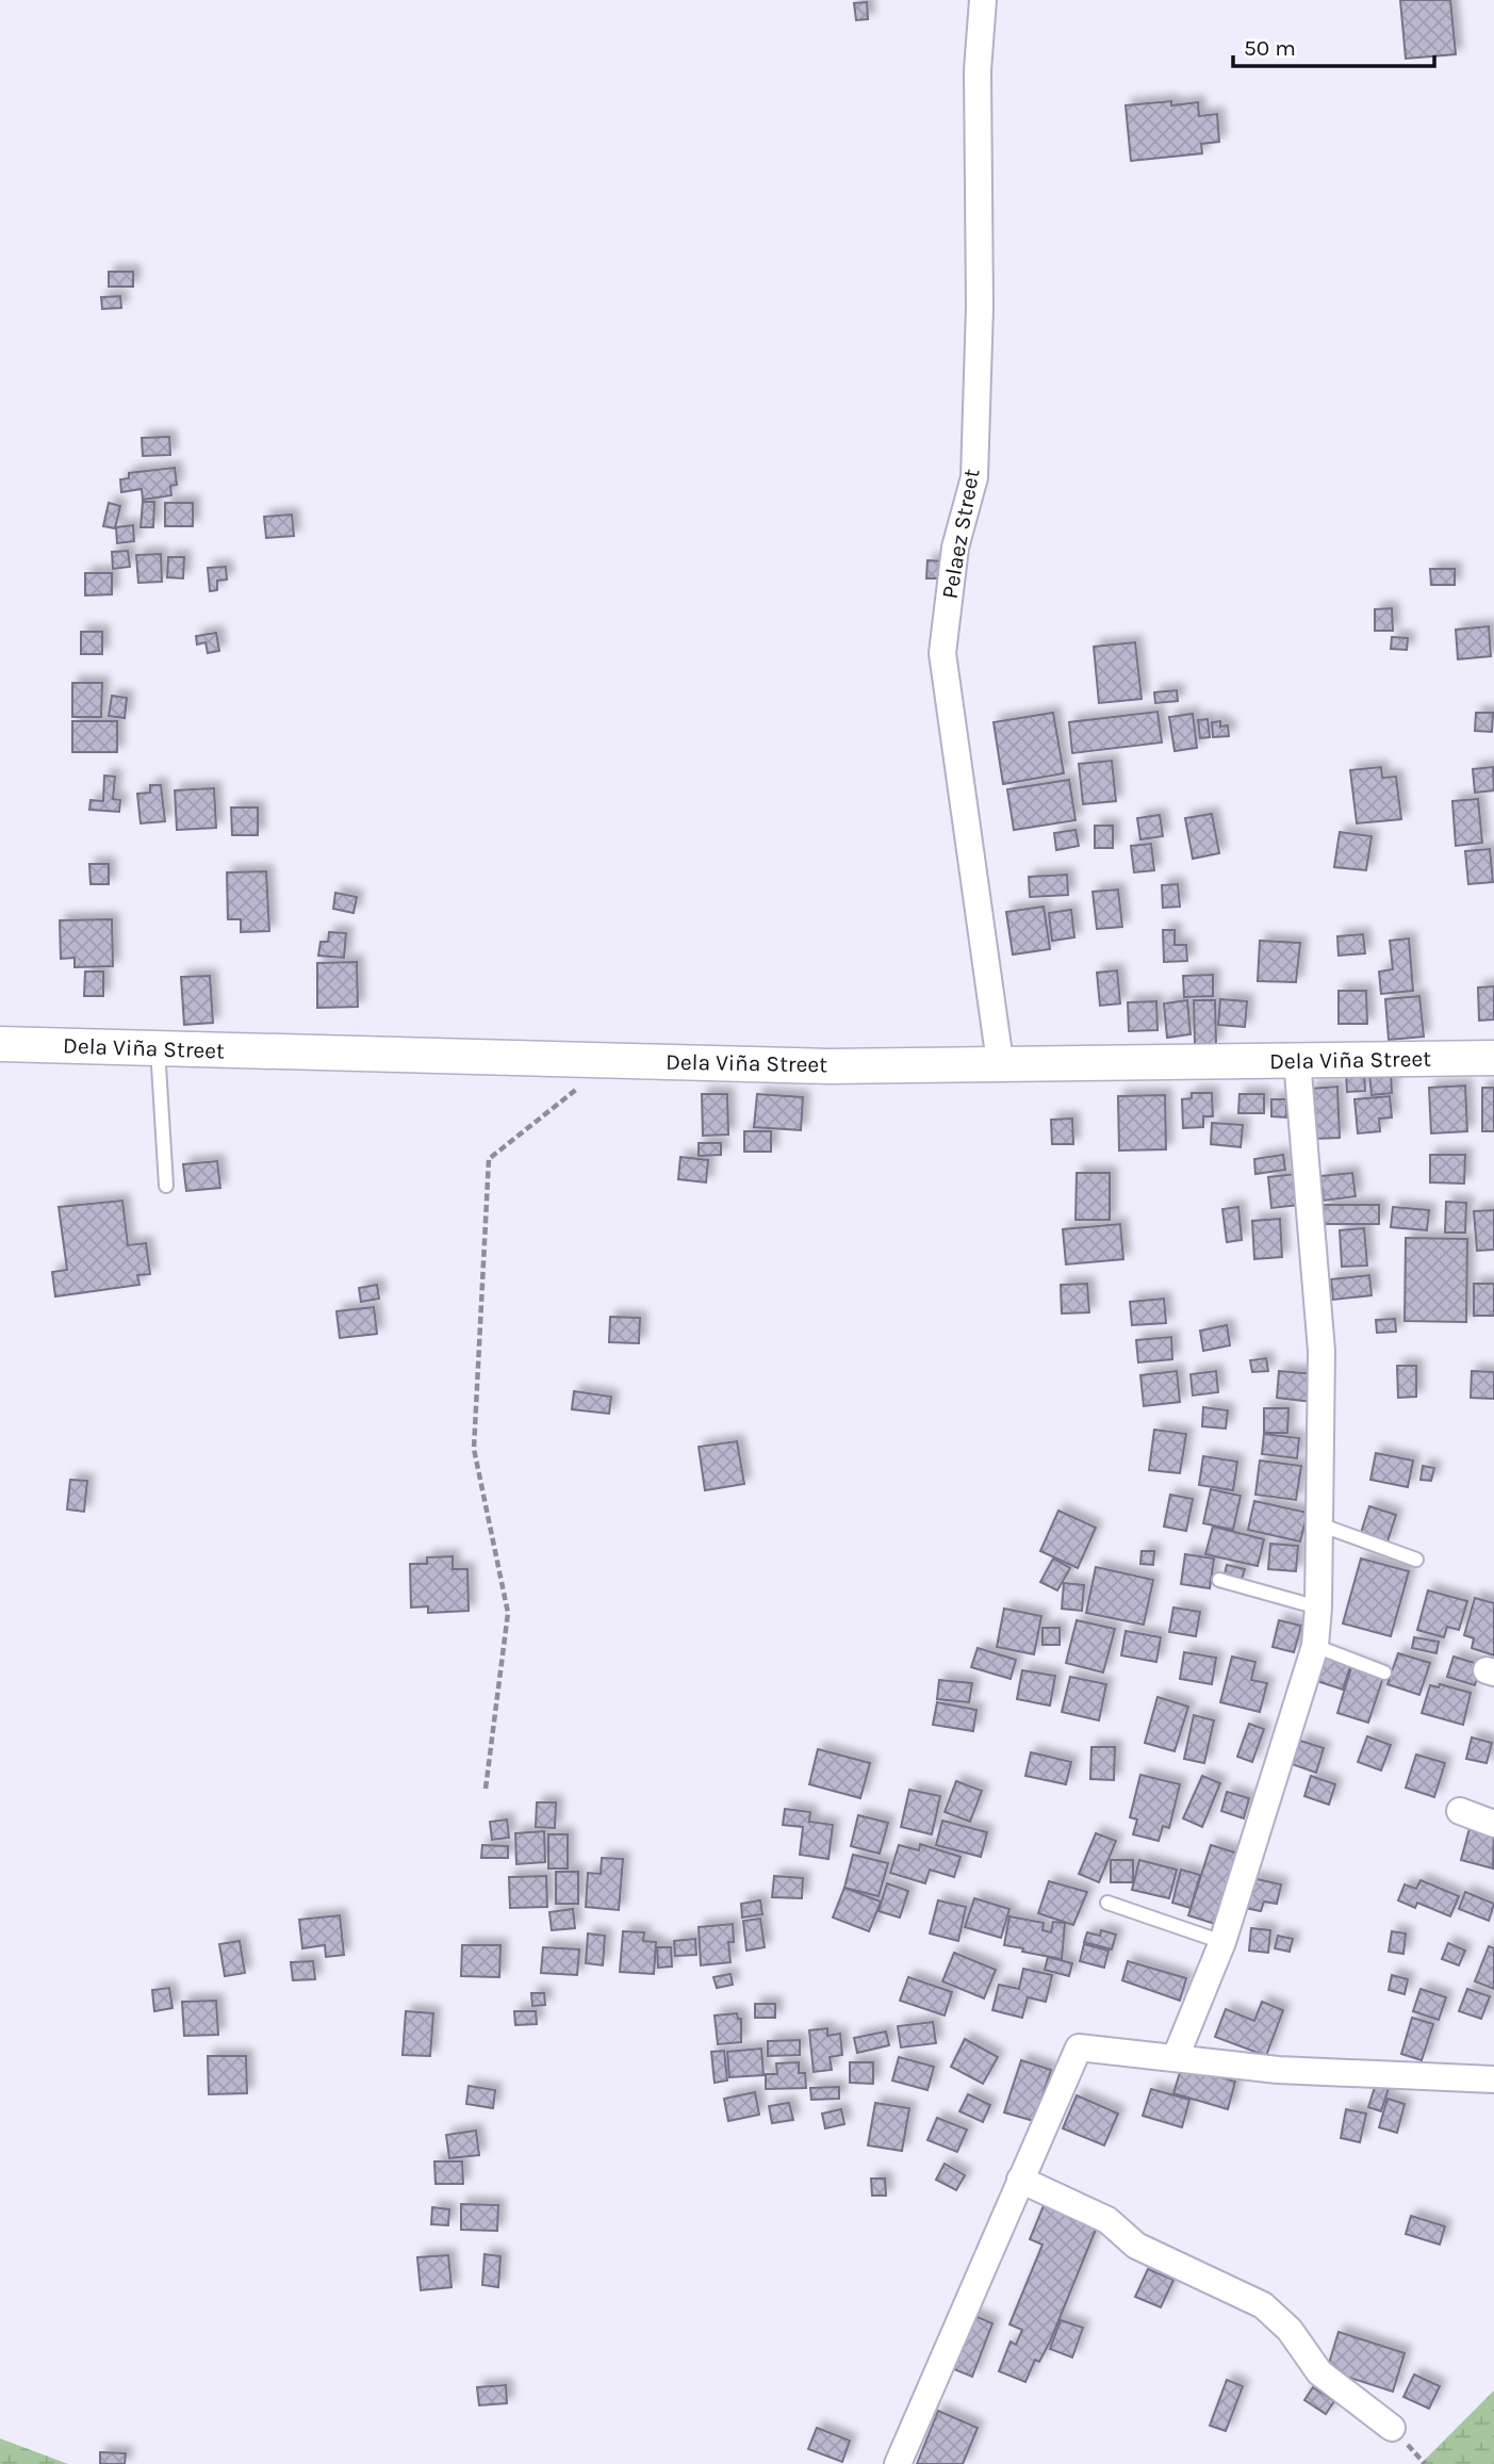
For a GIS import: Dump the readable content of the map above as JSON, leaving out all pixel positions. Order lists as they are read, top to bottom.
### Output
{
  "streets": {
    "street": ["Pelaez Street", "Dela Viña Street"]
  },
  "crossings": [
    ["Pelaez Street", "Dela Viña Street"]
  ],
  "scale_bar": "50 m"
}
